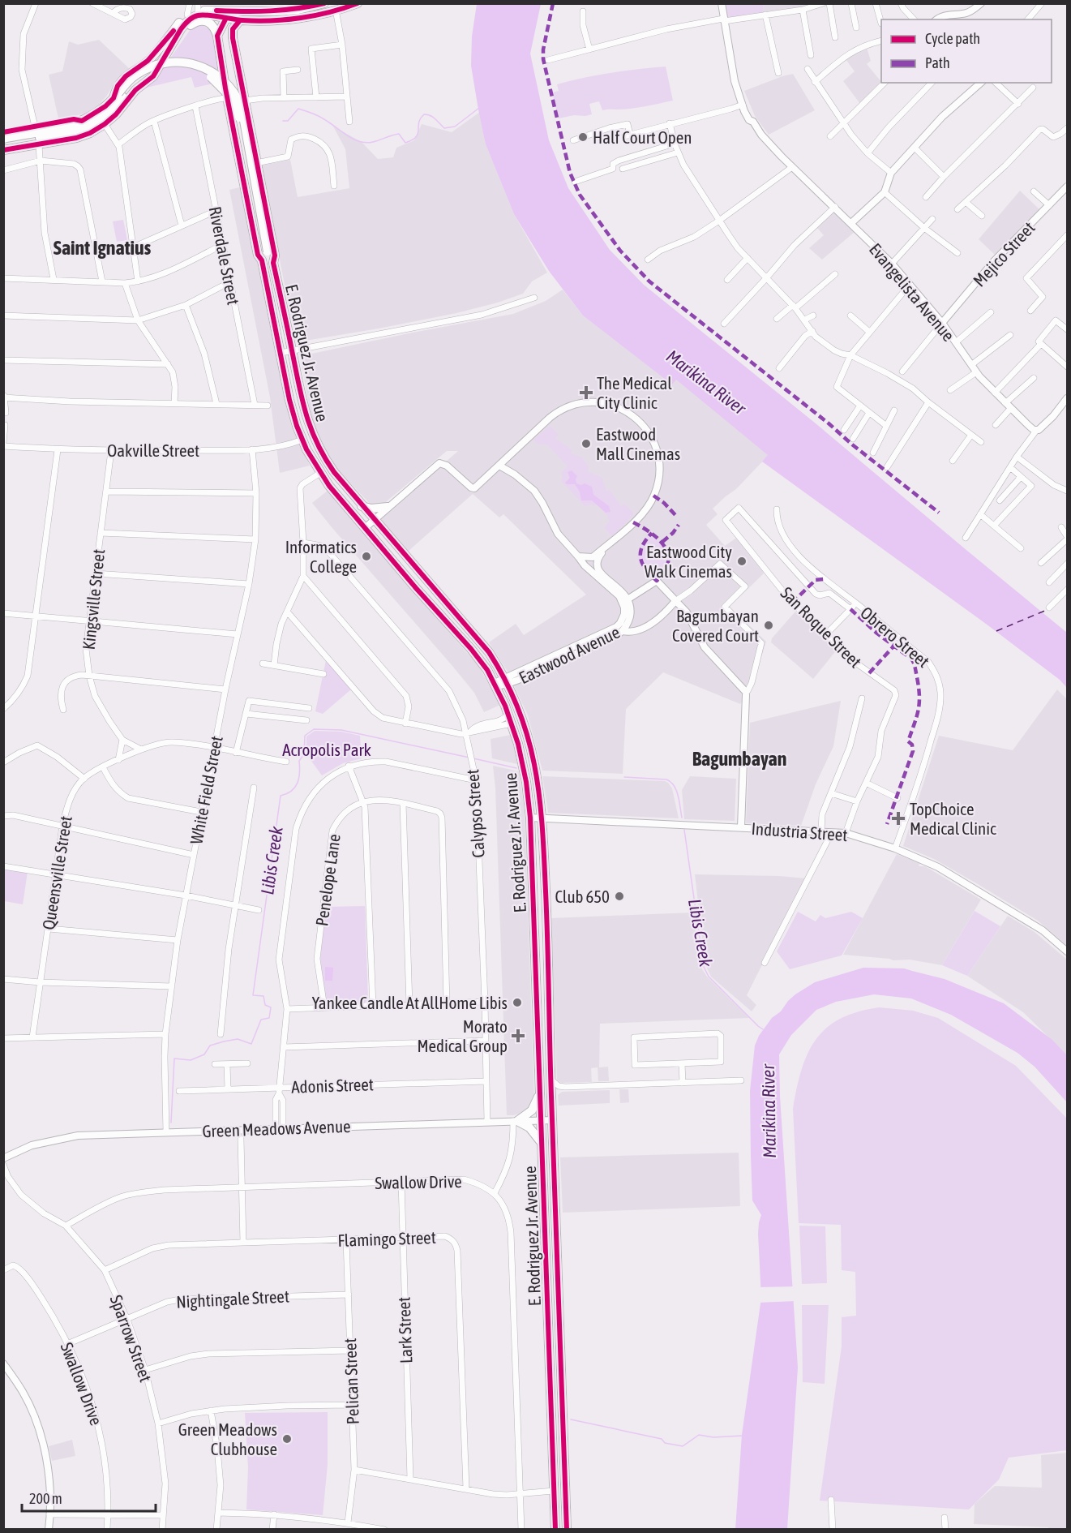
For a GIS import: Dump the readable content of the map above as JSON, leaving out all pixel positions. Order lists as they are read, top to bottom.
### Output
{
  "streets": {
    "main road": ["E. Rodriguez Jr. Avenue"],
    "street": [
      "Mejico Street",
      "Riverdale Street",
      "Evangelista Avenue",
      "Oakville Street",
      "Kingsville Street",
      "San Roque Street",
      "Obrero Street",
      "Eastwood Avenue",
      "White Field Street",
      "Calypso Street",
      "Industria Street",
      "Queensville Street",
      "Penelope Lane",
      "Adonis Street",
      "Green Meadows Avenue",
      "Swallow Drive",
      "Flamingo Street",
      "Nightingale Street",
      "Lark Street",
      "Sparrow Street",
      "Pelican Street"
    ]
  },
  "crossings": [
    ["Mejico Street", "Evangelista Avenue"],
    ["E. Rodriguez Jr. Avenue", "Oakville Street"],
    ["E. Rodriguez Jr. Avenue", "Eastwood Avenue"],
    ["E. Rodriguez Jr. Avenue", "Industria Street"],
    ["E. Rodriguez Jr. Avenue", "Green Meadows Avenue"],
    ["Oakville Street", "Kingsville Street"],
    ["Oakville Street", "White Field Street"],
    ["Kingsville Street", "Queensville Street"],
    ["San Roque Street", "Industria Street"],
    ["Obrero Street", "Industria Street"],
    ["White Field Street", "Queensville Street"],
    ["White Field Street", "Green Meadows Avenue"],
    ["Calypso Street", "Adonis Street"],
    ["Calypso Street", "Green Meadows Avenue"],
    ["Swallow Drive", "Nightingale Street"],
    ["Swallow Drive", "Lark Street"],
    ["Swallow Drive", "Sparrow Street"],
    ["Flamingo Street", "Lark Street"],
    ["Flamingo Street", "Sparrow Street"],
    ["Flamingo Street", "Pelican Street"],
    ["Nightingale Street", "Sparrow Street"],
    ["Nightingale Street", "Pelican Street"]
  ],
  "districts": ["Saint Ignatius", "Bagumbayan"],
  "water": ["Marikina River", "Libis Creek"],
  "parks": ["Acropolis Park"],
  "places": {
    "other": [
      "Half Court Open",
      "Eastwood Mall Cinemas",
      "Informatics College",
      "Eastwood City Walk Cinemas",
      "Bagumbayan Covered Court",
      "Club 650",
      "Yankee Candle At AllHome Libis",
      "Green Meadows Clubhouse"
    ],
    "health": ["The Medical City Clinic", "TopChoice Medical Clinic", "Morato Medical Group"]
  },
  "legend": ["Cycle path", "Path"],
  "scale_bar": "200 m"
}
